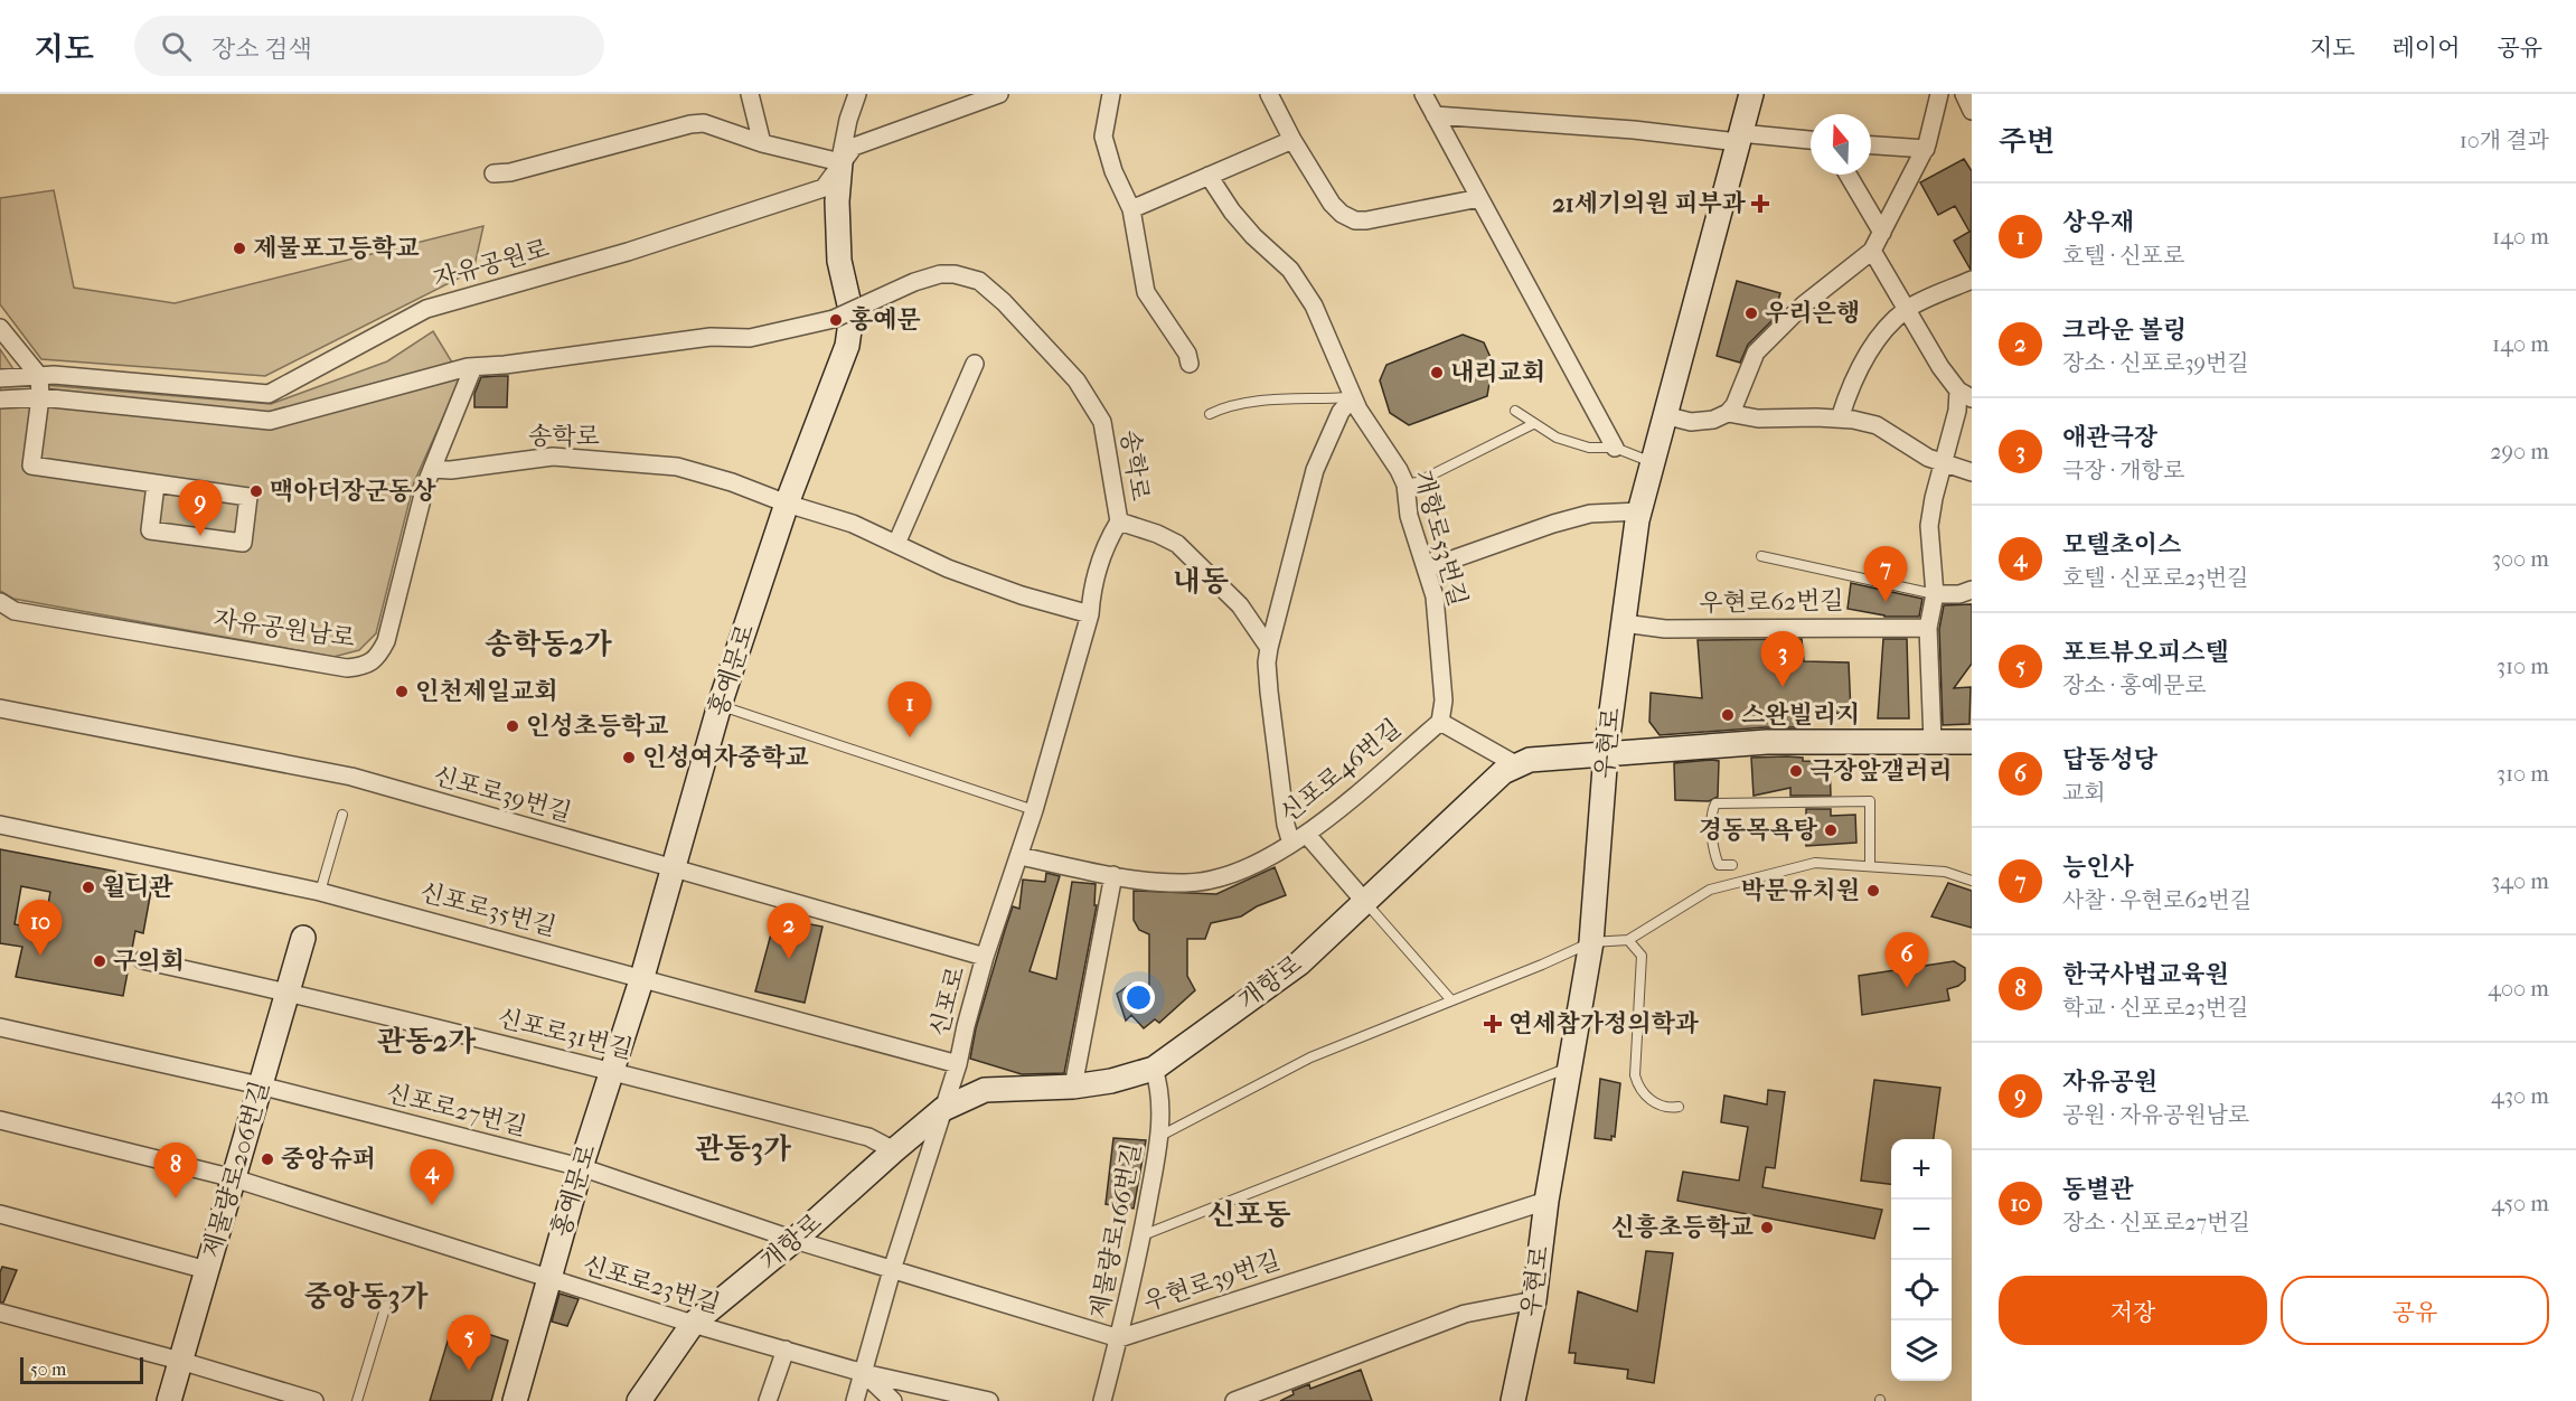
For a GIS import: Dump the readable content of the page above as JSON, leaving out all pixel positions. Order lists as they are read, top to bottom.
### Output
{
  "streets": {
    "street": [
      "자유공원로",
      "송학로",
      "개항로53번길",
      "우현로62번길",
      "자유공원남로",
      "홍예문로",
      "우현로",
      "신포로46번길",
      "신포로39번길",
      "신포로35번길",
      "개항로",
      "신포로",
      "신포로31번길",
      "신포로27번길",
      "제물량로206번길",
      "제물량로166번길",
      "우현로39번길",
      "신포로23번길"
    ]
  },
  "crossings": [
    ["자유공원로", "홍예문로"],
    ["송학로", "자유공원남로"],
    ["송학로", "홍예문로"],
    ["송학로", "신포로"],
    ["개항로53번길", "신포로46번길"],
    ["우현로62번길", "우현로"],
    ["홍예문로", "신포로39번길"],
    ["홍예문로", "신포로35번길"],
    ["홍예문로", "신포로31번길"],
    ["홍예문로", "신포로27번길"],
    ["홍예문로", "신포로23번길"],
    ["우현로", "개항로"],
    ["우현로", "우현로39번길"],
    ["신포로46번길", "신포로"],
    ["신포로39번길", "신포로"],
    ["신포로35번길", "신포로"],
    ["개항로", "신포로"],
    ["개항로", "신포로31번길"],
    ["개항로", "신포로27번길"],
    ["개항로", "제물량로166번길"],
    ["개항로", "신포로23번길"],
    ["신포로", "신포로27번길"],
    ["신포로", "우현로39번길"],
    ["신포로", "신포로23번길"],
    ["신포로31번길", "제물량로206번길"],
    ["신포로27번길", "제물량로206번길"],
    ["신포로27번길", "우현로39번길"],
    ["제물량로206번길", "신포로23번길"],
    ["제물량로166번길", "우현로39번길"]
  ],
  "districts": [
    "내동",
    "송학동2가",
    "관동2가",
    "관동3가",
    "신포동",
    "중앙동3가"
  ],
  "places": {
    "health": ["21세기의원 피부과", "연세참가정의학과"],
    "other": [
      "제물포고등학교",
      "우리은행",
      "홍예문",
      "내리교회",
      "맥아더장군동상",
      "인천제일교회",
      "스완빌리지",
      "인성초등학교",
      "인성여자중학교",
      "극장앞갤러리",
      "경동목욕탕",
      "월디관",
      "박문유치원",
      "구의회",
      "중앙슈퍼",
      "신흥초등학교"
    ]
  },
  "scale_bar": "50 m",
  "north": "top",
  "page": {
    "header": "지도",
    "search": "장소 검색",
    "nav": ["지도", "레이어", "공유"],
    "heading": ["주변", "10개 결과"],
    "list": [
      {
        "mark": "1",
        "name": "상우재",
        "note": "호텔 · 신포로",
        "value": "140 m"
      },
      {
        "mark": "2",
        "name": "크라운 볼링",
        "note": "장소 · 신포로39번길",
        "value": "140 m"
      },
      {
        "mark": "3",
        "name": "애관극장",
        "note": "극장 · 개항로",
        "value": "290 m"
      },
      {
        "mark": "4",
        "name": "모텔초이스",
        "note": "호텔 · 신포로23번길",
        "value": "300 m"
      },
      {
        "mark": "5",
        "name": "포트뷰오피스텔",
        "note": "장소 · 홍예문로",
        "value": "310 m"
      },
      {
        "mark": "6",
        "name": "답동성당",
        "note": "교회",
        "value": "310 m"
      },
      {
        "mark": "7",
        "name": "능인사",
        "note": "사찰 · 우현로62번길",
        "value": "340 m"
      },
      {
        "mark": "8",
        "name": "한국사법교육원",
        "note": "학교 · 신포로23번길",
        "value": "400 m"
      },
      {
        "mark": "9",
        "name": "자유공원",
        "note": "공원 · 자유공원남로",
        "value": "430 m"
      },
      {
        "mark": "10",
        "name": "동별관",
        "note": "장소 · 신포로27번길",
        "value": "450 m"
      }
    ],
    "pins": [
      "9",
      "7",
      "3",
      "1",
      "10",
      "2",
      "6",
      "8",
      "4",
      "5"
    ],
    "map_buttons": ["+", "−"],
    "buttons": ["저장", "공유"],
    "scale": "50 m"
  }
}
